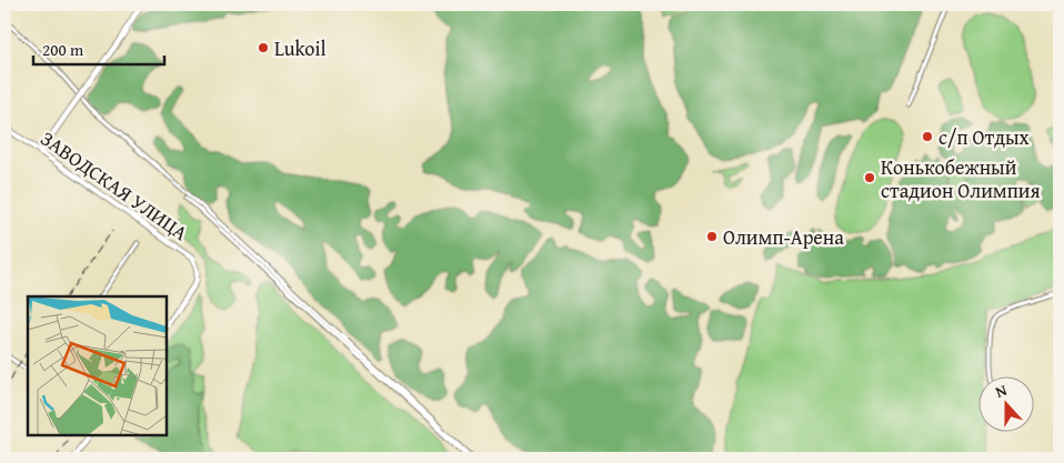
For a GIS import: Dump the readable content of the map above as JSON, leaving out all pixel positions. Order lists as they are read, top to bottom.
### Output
{
  "streets": {
    "main road": ["ЗАВОДСКАЯ УЛИЦА"]
  },
  "places": [
    "Lukoil",
    "с/п Отдых",
    "Конькобежный стадион Олимпия",
    "Олимп-Арена"
  ],
  "scale_bar": "200 m",
  "north": "top"
}
